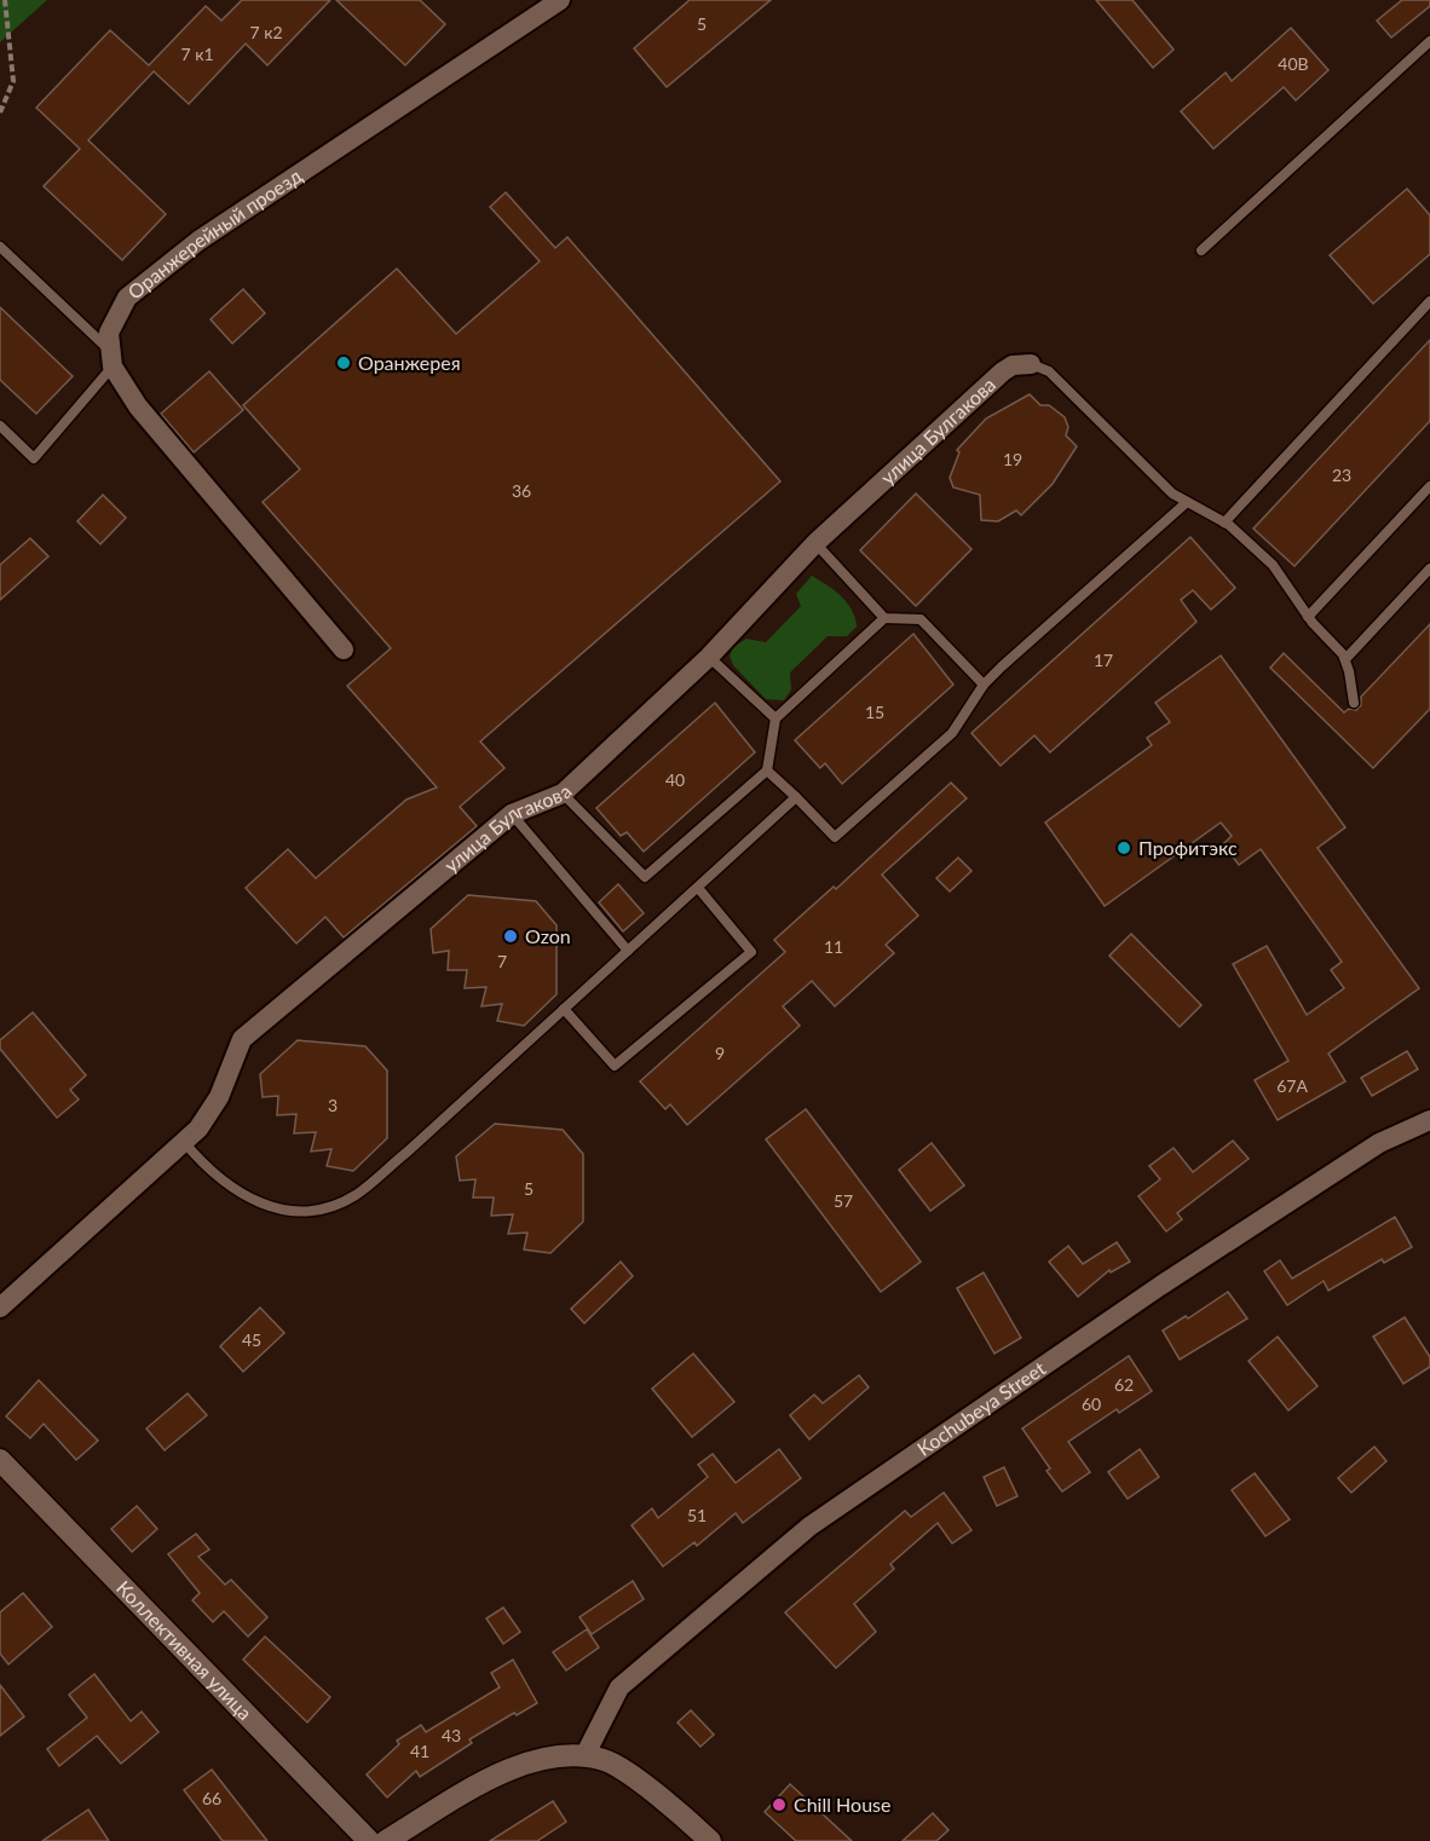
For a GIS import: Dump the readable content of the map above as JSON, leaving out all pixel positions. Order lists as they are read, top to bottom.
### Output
{
  "streets": {
    "street": [
      "Оранжерейный проезд",
      "улица Булгакова",
      "Kochubeya Street",
      "Коллективная улица"
    ]
  },
  "places": [
    "Оранжерея",
    "Профитэкс",
    "Ozon",
    "Chill House"
  ],
  "house_numbers": [
    "5",
    "7 к2",
    "7 к1",
    "40В",
    "19",
    "23",
    "36",
    "17",
    "15",
    "40",
    "11",
    "7",
    "9",
    "67А",
    "3",
    "5",
    "57",
    "45",
    "62",
    "60",
    "51",
    "43",
    "41",
    "66"
  ]
}
